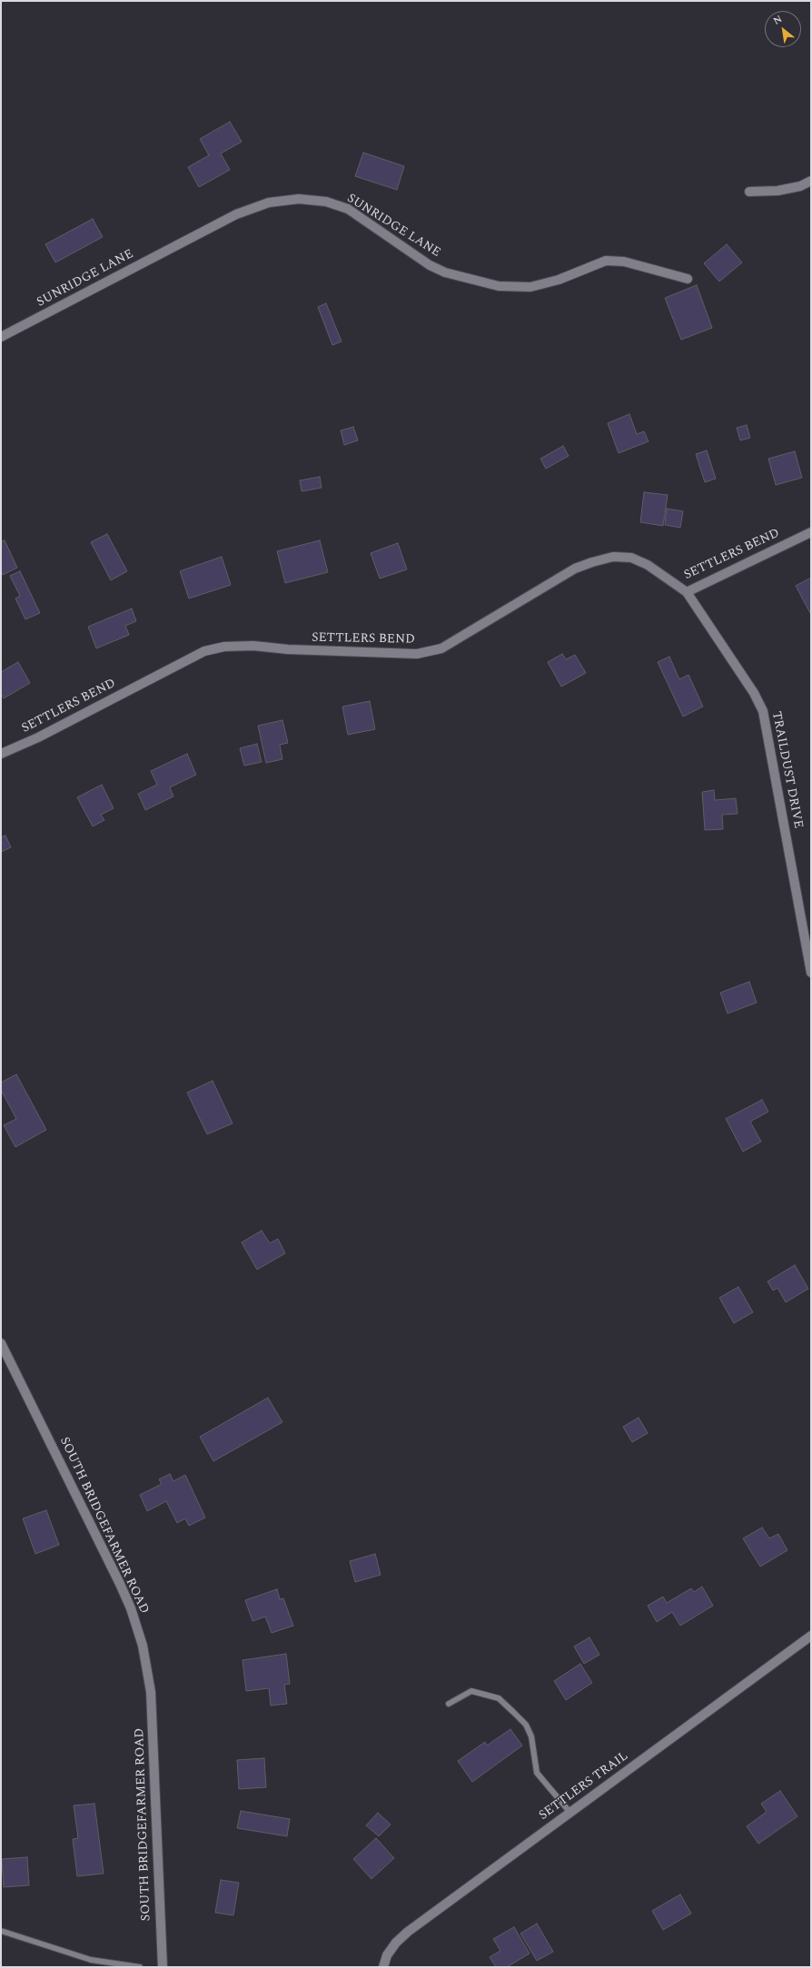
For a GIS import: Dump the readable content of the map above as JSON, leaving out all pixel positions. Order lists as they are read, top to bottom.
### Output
{
  "streets": {
    "street": [
      "SUNRIDGE LANE",
      "SETTLERS BEND",
      "TRAILDUST DRIVE",
      "SOUTH BRIDGEFARMER ROAD",
      "SETTLERS TRAIL"
    ]
  },
  "crossings": [
    ["SETTLERS BEND", "TRAILDUST DRIVE"]
  ],
  "north": "top left"
}
